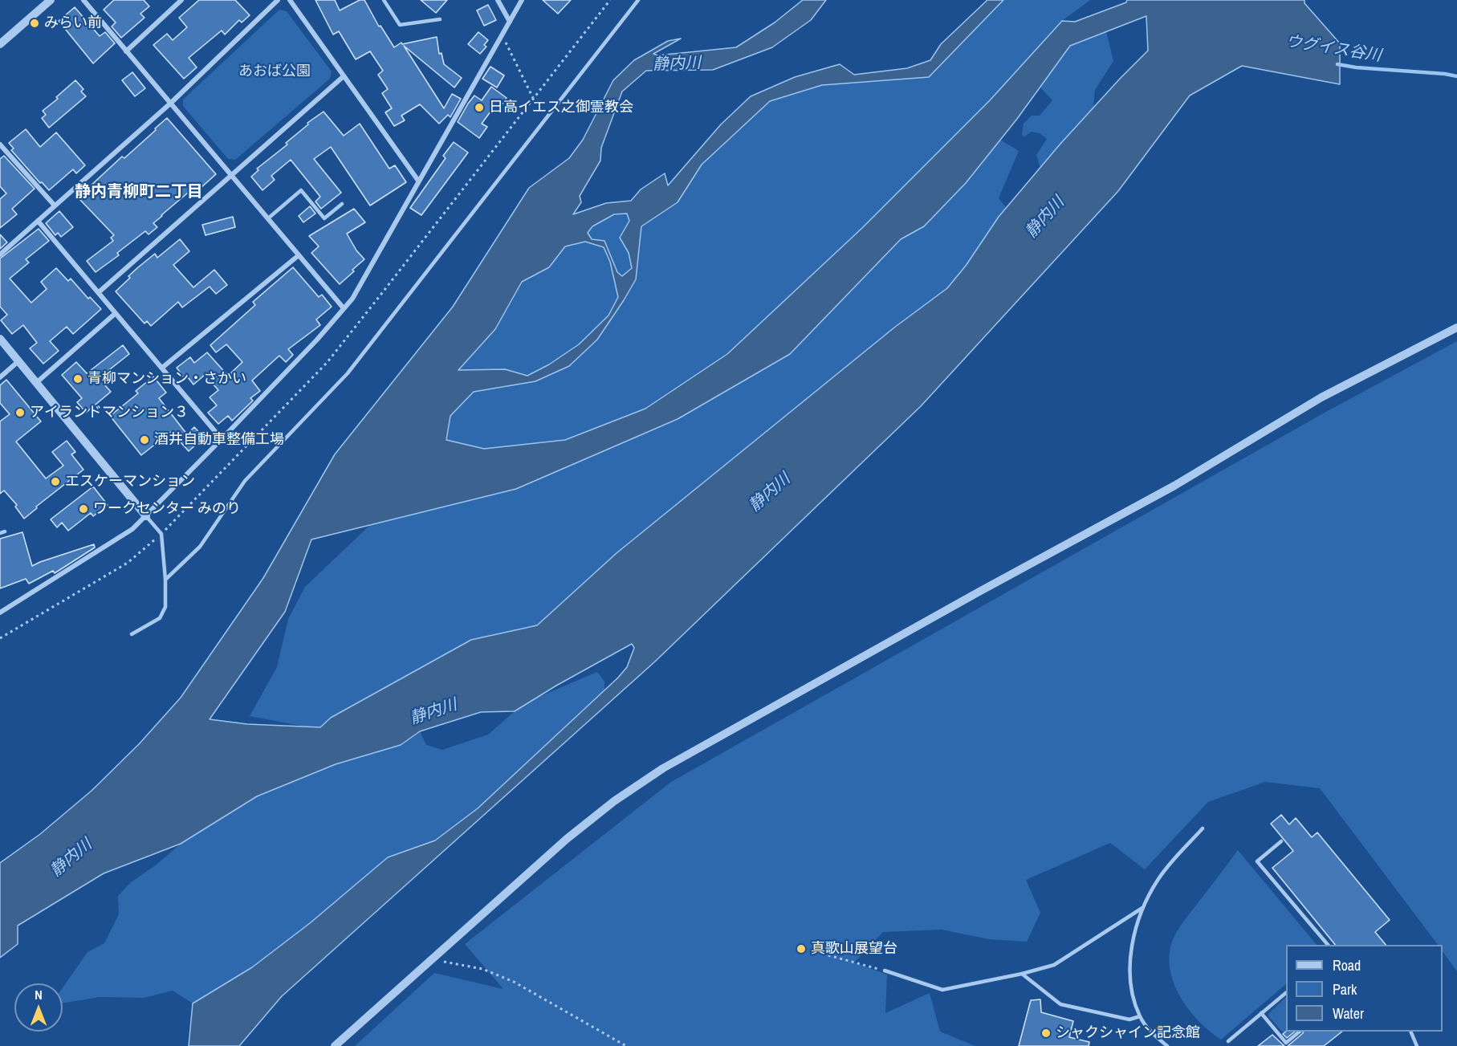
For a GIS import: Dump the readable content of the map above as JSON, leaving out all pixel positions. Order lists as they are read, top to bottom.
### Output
{
  "districts": ["静内青柳町二丁目"],
  "water": ["ウグイス谷川", "静内川"],
  "parks": ["あおば公園"],
  "places": [
    "みらい前",
    "日高イエス之御霊教会",
    "青柳マンション・さかい",
    "アイランドマンション３",
    "酒井自動車整備工場",
    "エスケーマンション",
    "ワークセンター みのり",
    "真歌山展望台",
    "シャクシャイン記念館"
  ],
  "legend": ["Road", "Park", "Water"],
  "north": "top"
}
